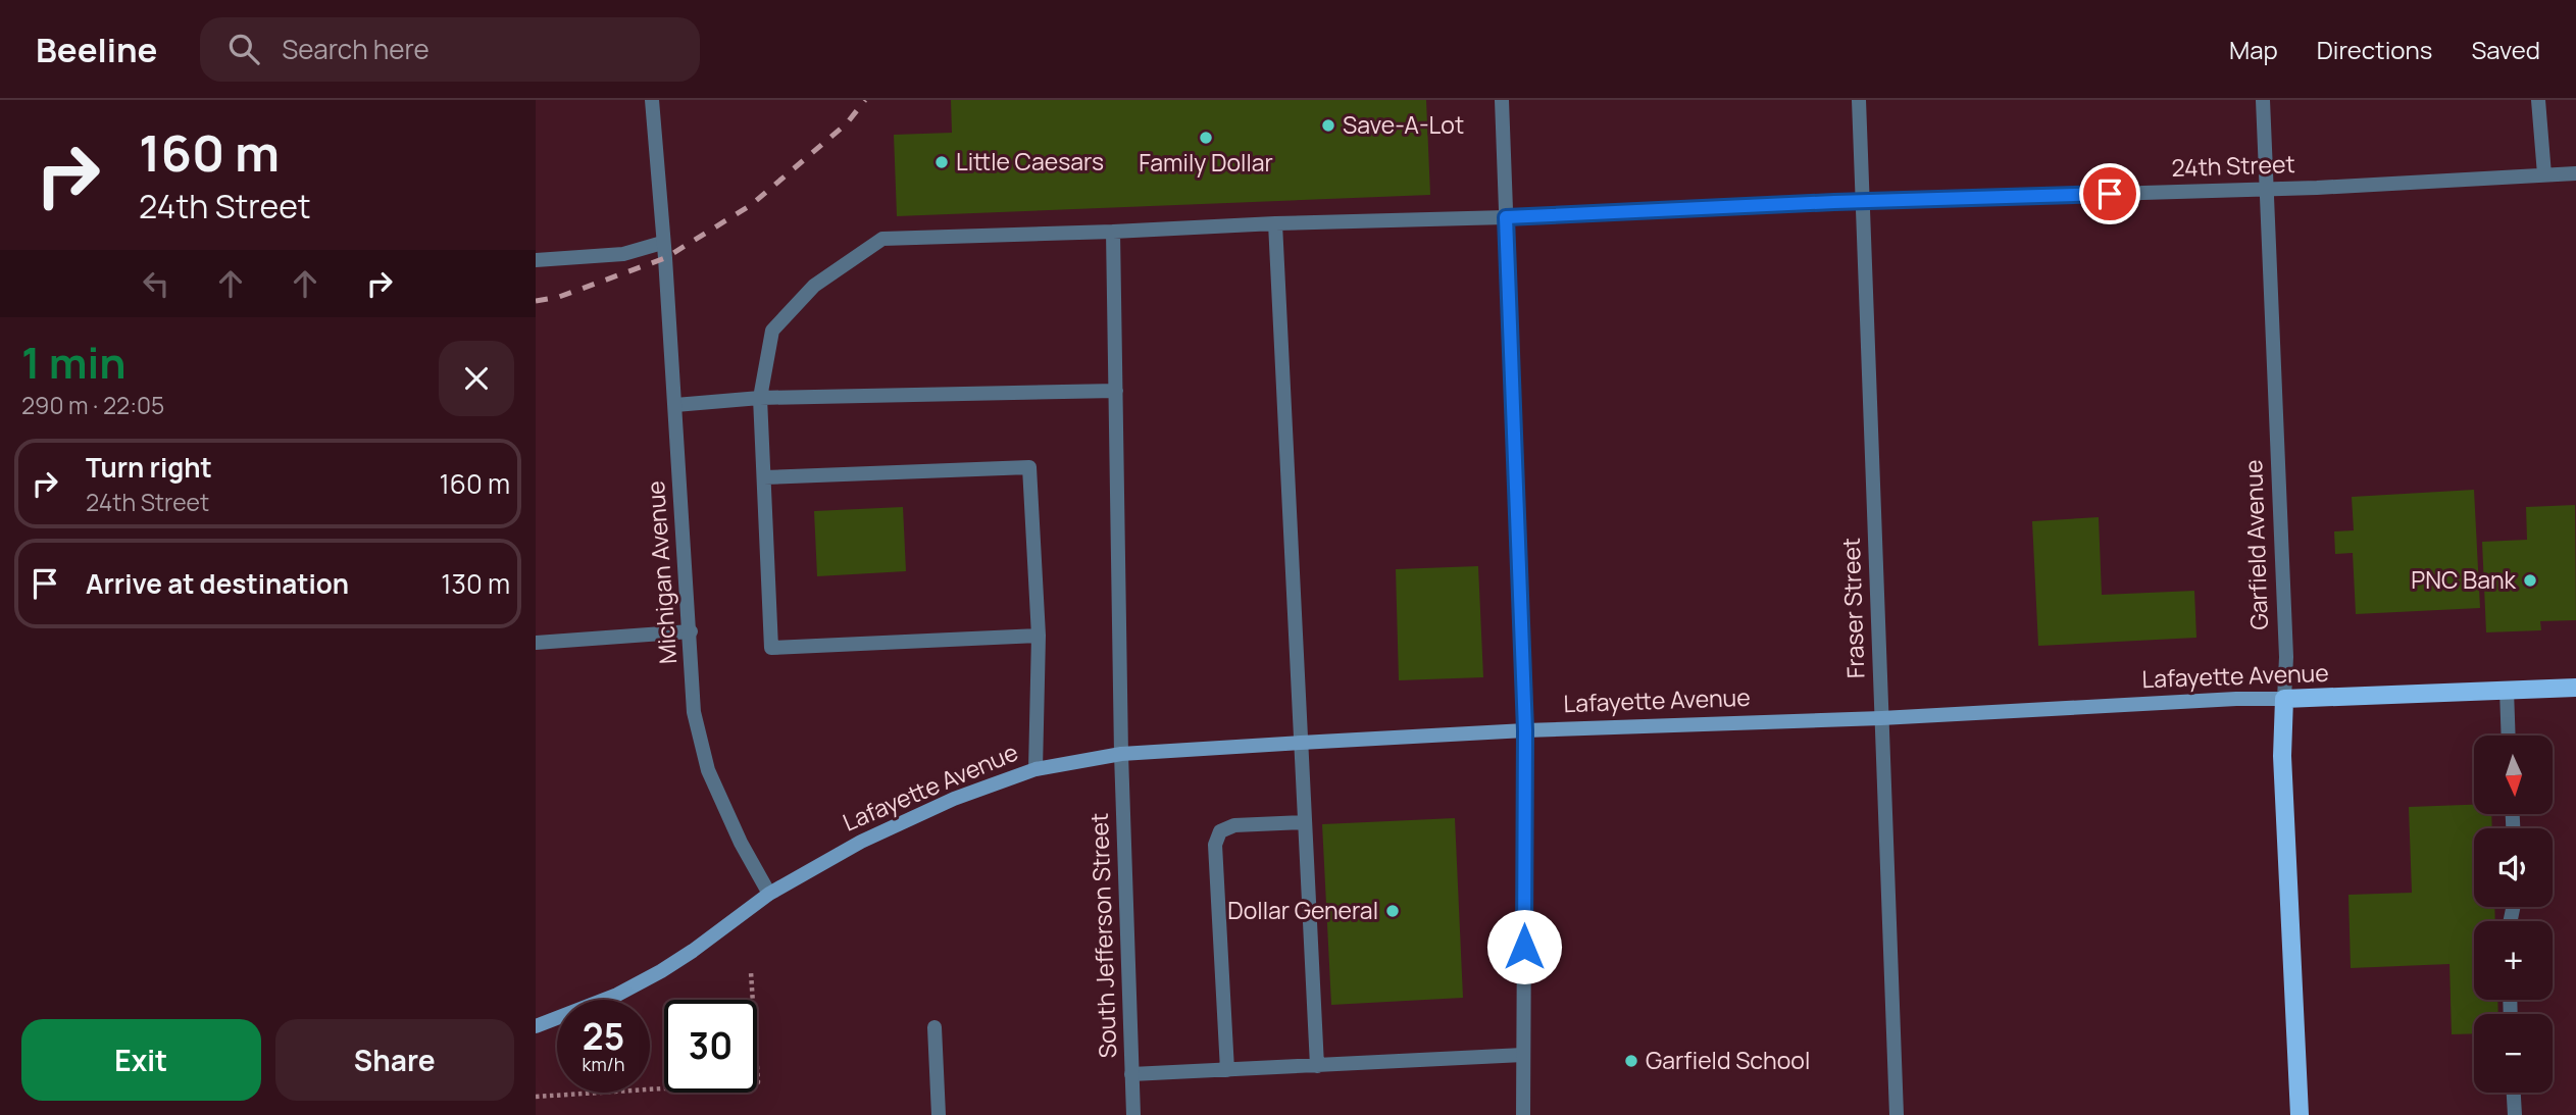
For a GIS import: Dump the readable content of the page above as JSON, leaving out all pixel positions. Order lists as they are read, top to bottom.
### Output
{
  "streets": {
    "main road": ["Garfield Avenue", "Lafayette Avenue"],
    "street": [
      "24th Street",
      "Michigan Avenue",
      "Fraser Street",
      "South Jefferson Street"
    ]
  },
  "crossings": [
    ["24th Street", "Garfield Avenue"],
    ["24th Street", "Fraser Street"],
    ["24th Street", "South Jefferson Street"],
    ["Garfield Avenue", "Lafayette Avenue"],
    ["Michigan Avenue", "Lafayette Avenue"],
    ["Fraser Street", "Lafayette Avenue"],
    ["Lafayette Avenue", "South Jefferson Street"]
  ],
  "places": [
    "Save-A-Lot",
    "Family Dollar",
    "Little Caesars",
    "PNC Bank",
    "Dollar General",
    "Garfield School"
  ],
  "north": "bottom",
  "page": {
    "header": "Beeline",
    "search": "Search here",
    "nav": ["Map", "Directions", "Saved"],
    "turn": ["160 m", "24th Street"],
    "heading": ["1 min", "290 m · 22:05"],
    "list": [
      {
        "name": "Turn right",
        "note": "24th Street",
        "value": "160 m"
      },
      {
        "name": "Arrive at destination",
        "value": "130 m"
      }
    ],
    "map_buttons": ["+", "−"],
    "speed": "25 km/h",
    "limit": "30",
    "buttons": ["Exit", "Share"]
  }
}
